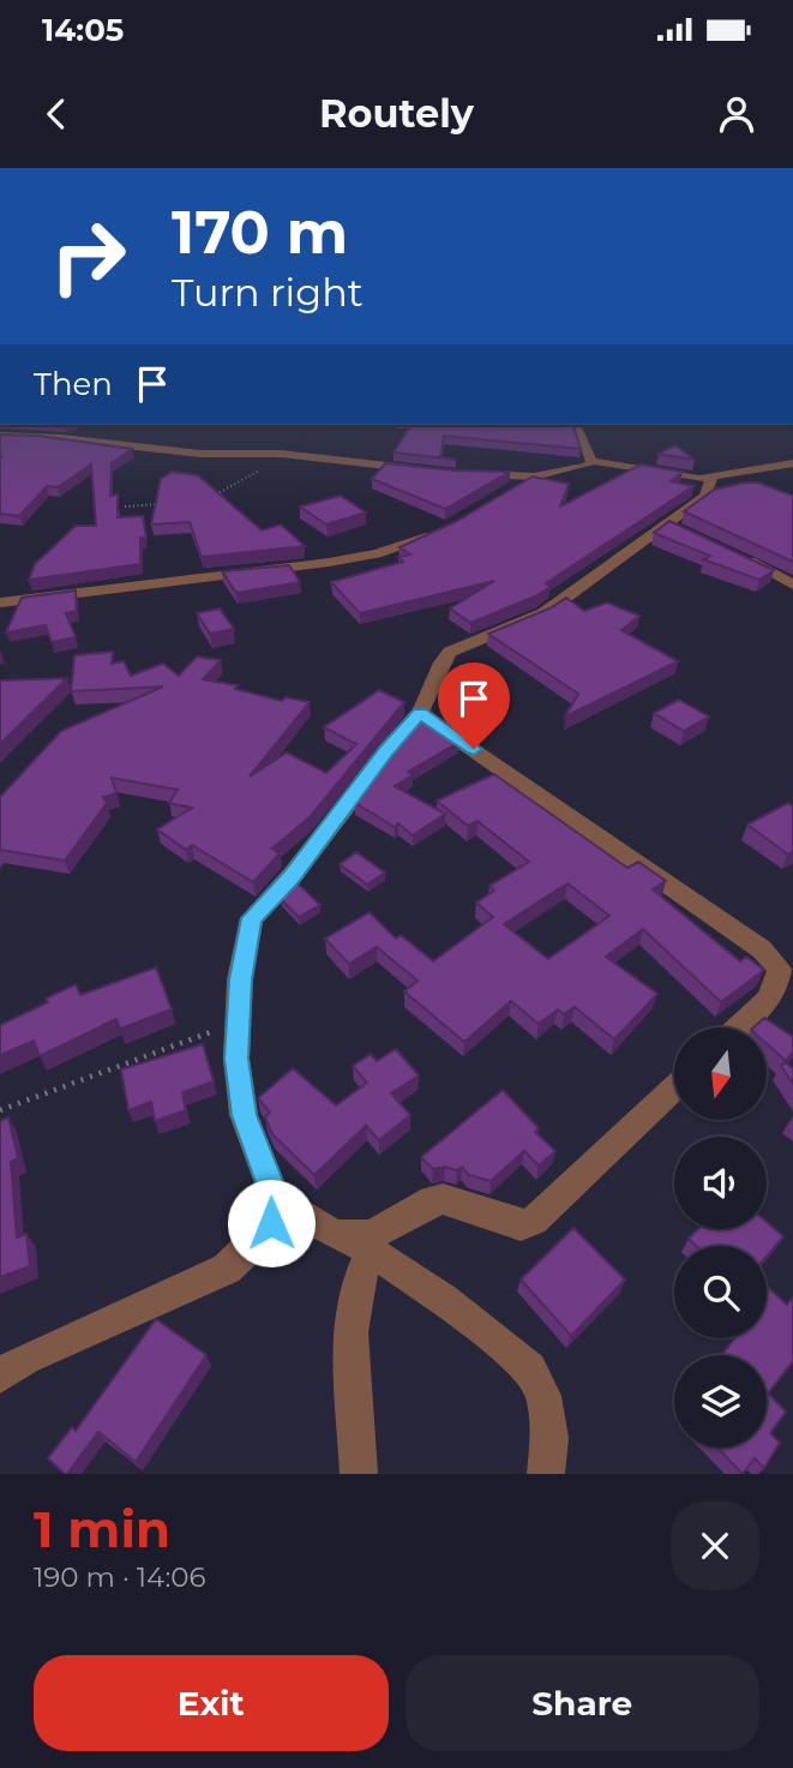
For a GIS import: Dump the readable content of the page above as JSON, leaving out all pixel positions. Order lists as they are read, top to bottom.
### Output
{
  "north": "bottom",
  "page": {
    "status": "14:05",
    "header": "Routely",
    "turn": ["170 m", "Turn right"],
    "then": "Then",
    "heading": ["1 min", "190 m · 14:06"],
    "buttons": ["Exit", "Share"]
  }
}
